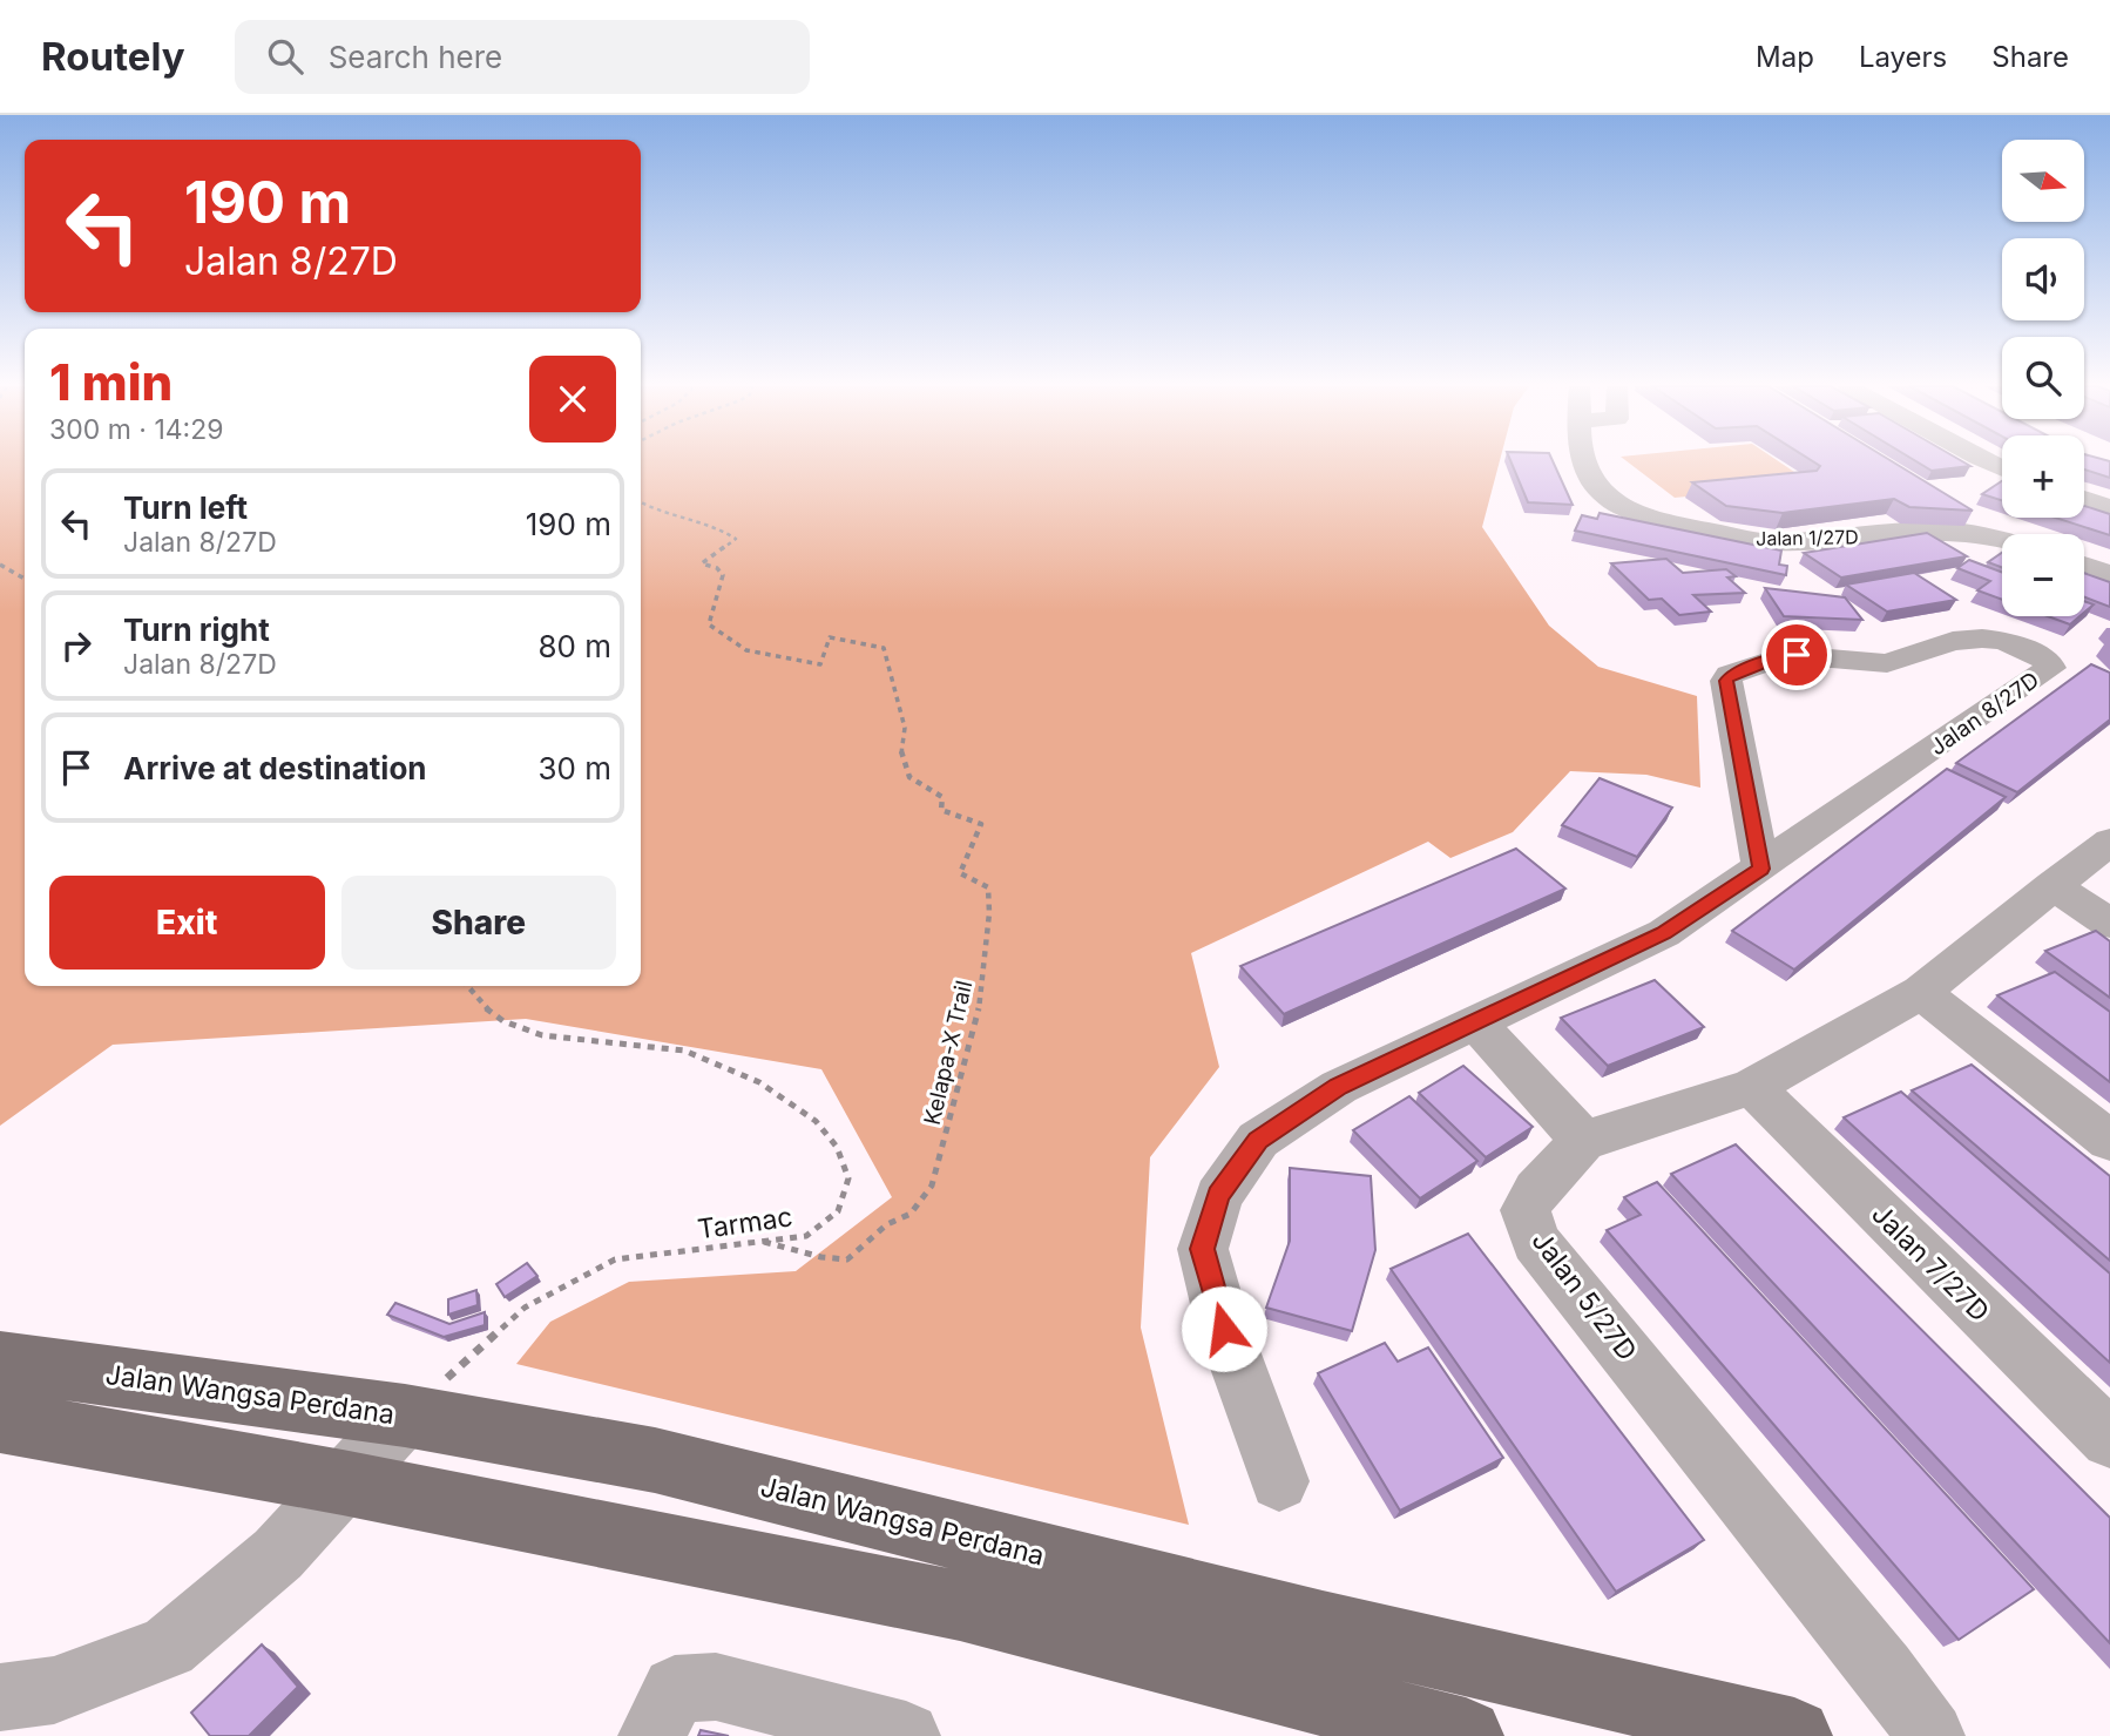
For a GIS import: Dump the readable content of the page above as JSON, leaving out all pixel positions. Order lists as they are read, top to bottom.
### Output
{
  "streets": {
    "main road": ["Jalan Wangsa Perdana"],
    "street": [
      "Jalan 1/27D",
      "Jalan 8/27D",
      "Jalan 7/27D",
      "Jalan 5/27D"
    ],
    "path": ["Kelapa-X Trail", "Tarmac"]
  },
  "crossings": [
    ["Kelapa-X Trail", "Tarmac"],
    ["Tarmac", "Jalan Wangsa Perdana"],
    ["Jalan 7/27D", "Jalan 5/27D"]
  ],
  "north": "right",
  "page": {
    "header": "Routely",
    "search": "Search here",
    "nav": ["Map", "Layers", "Share"],
    "map_buttons": ["+", "−"],
    "turn": ["190 m", "Jalan 8/27D"],
    "heading": ["1 min", "300 m · 14:29"],
    "list": [
      {
        "name": "Turn left",
        "note": "Jalan 8/27D",
        "value": "190 m"
      },
      {
        "name": "Turn right",
        "note": "Jalan 8/27D",
        "value": "80 m"
      },
      {
        "name": "Arrive at destination",
        "value": "30 m"
      }
    ],
    "buttons": ["Exit", "Share"]
  }
}
